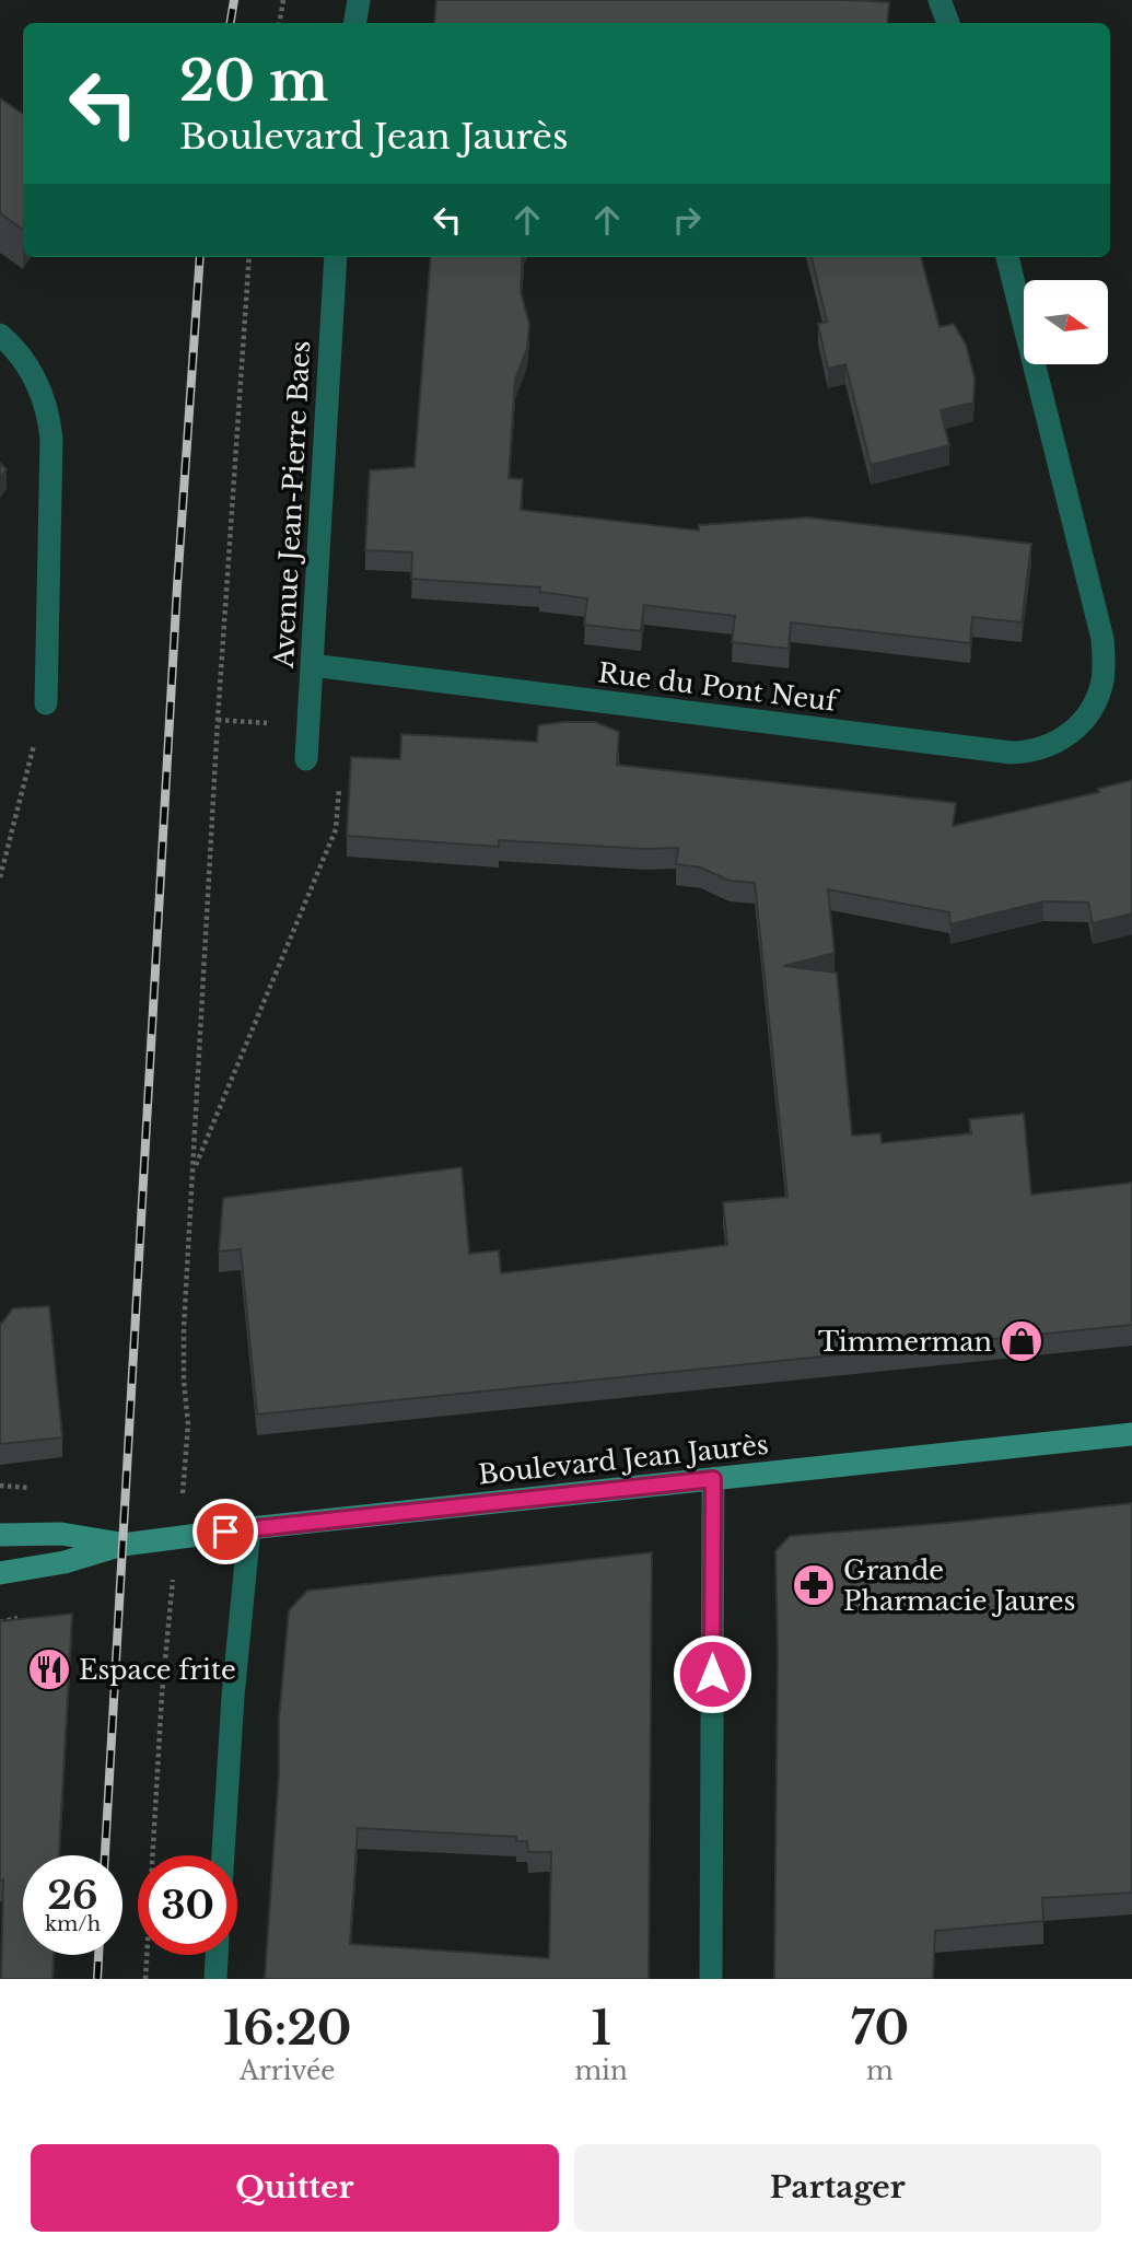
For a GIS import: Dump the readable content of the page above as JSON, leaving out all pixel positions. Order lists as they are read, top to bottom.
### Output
{
  "streets": {
    "street": ["Avenue Jean-Pierre Baes", "Rue du Pont Neuf", "Boulevard Jean Jaurès"]
  },
  "crossings": [
    ["Avenue Jean-Pierre Baes", "Rue du Pont Neuf"]
  ],
  "places": {
    "shop": ["Timmerman"],
    "pharmacy": ["Grande Pharmacie Jaures"],
    "restaurant": ["Espace frite"]
  },
  "north": "right",
  "page": {
    "turn": ["20 m", "Boulevard Jean Jaurès"],
    "speed": "26 km/h",
    "limit": "30",
    "eta": [
      "16:20",
      "Arrivée",
      "1",
      "min",
      "70",
      "m"
    ],
    "buttons": ["Quitter", "Partager"]
  }
}
